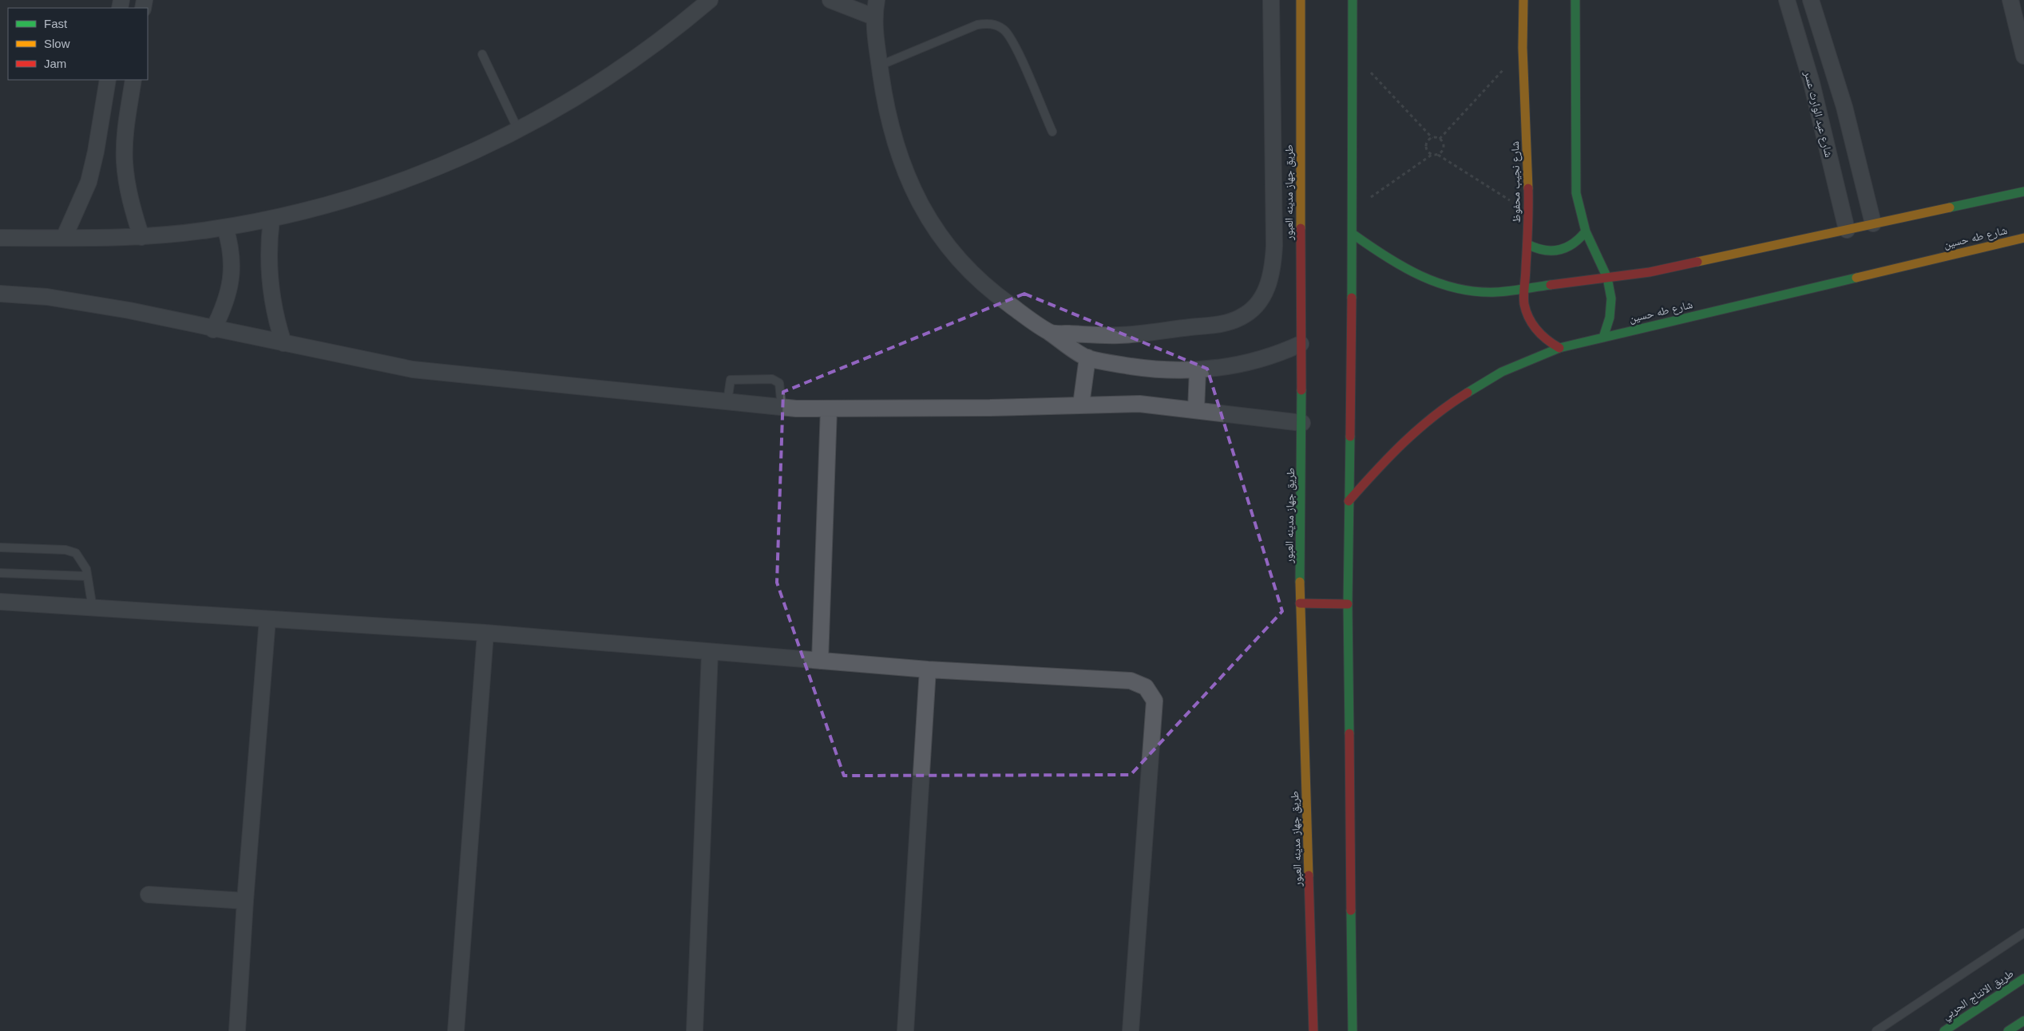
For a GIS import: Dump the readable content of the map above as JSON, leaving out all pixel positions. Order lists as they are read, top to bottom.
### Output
{
  "streets": {
    "main road": [
      "شارع نجيب محفوظ",
      "طريق جهاز مدينه العبور",
      "شارع طه حسين",
      "طريق الانتاج الحربي"
    ],
    "street": ["شارع عبد الوارث عسر"]
  },
  "crossings": [
    ["شارع نجيب محفوظ", "شارع طه حسين"]
  ],
  "legend": ["Fast", "Slow", "Jam"]
}
